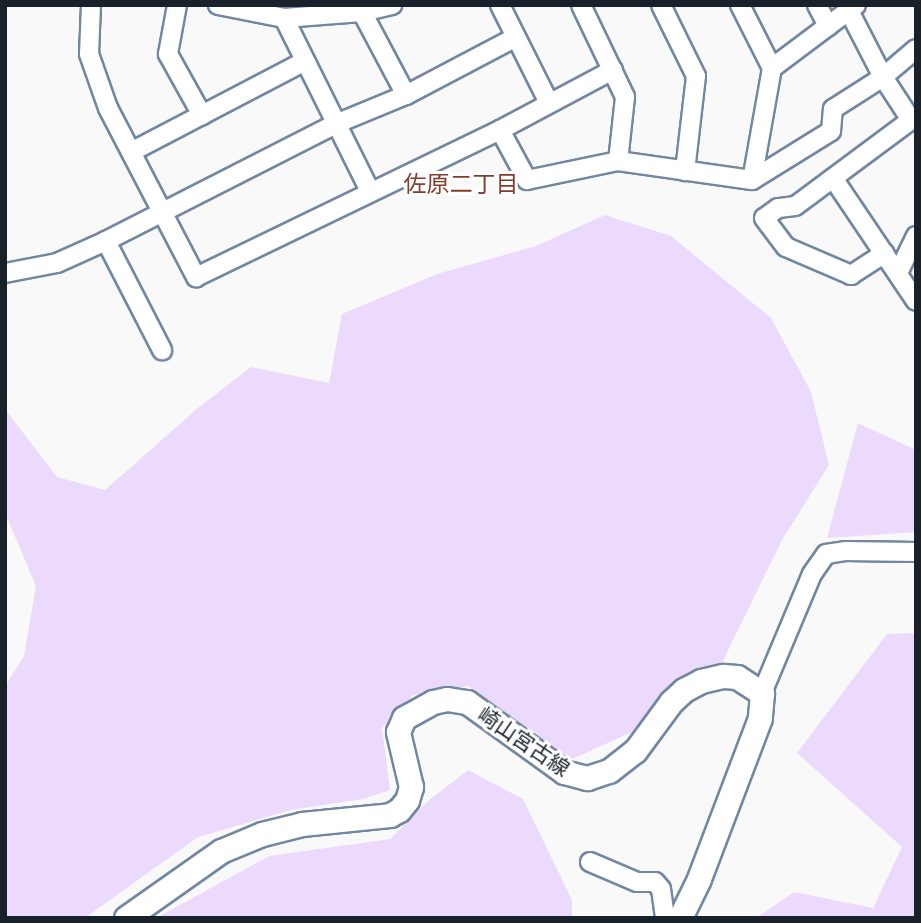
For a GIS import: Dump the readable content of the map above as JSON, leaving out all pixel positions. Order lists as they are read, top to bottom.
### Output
{
  "streets": {
    "main road": ["崎山宮古線"]
  },
  "districts": ["佐原二丁目"]
}
